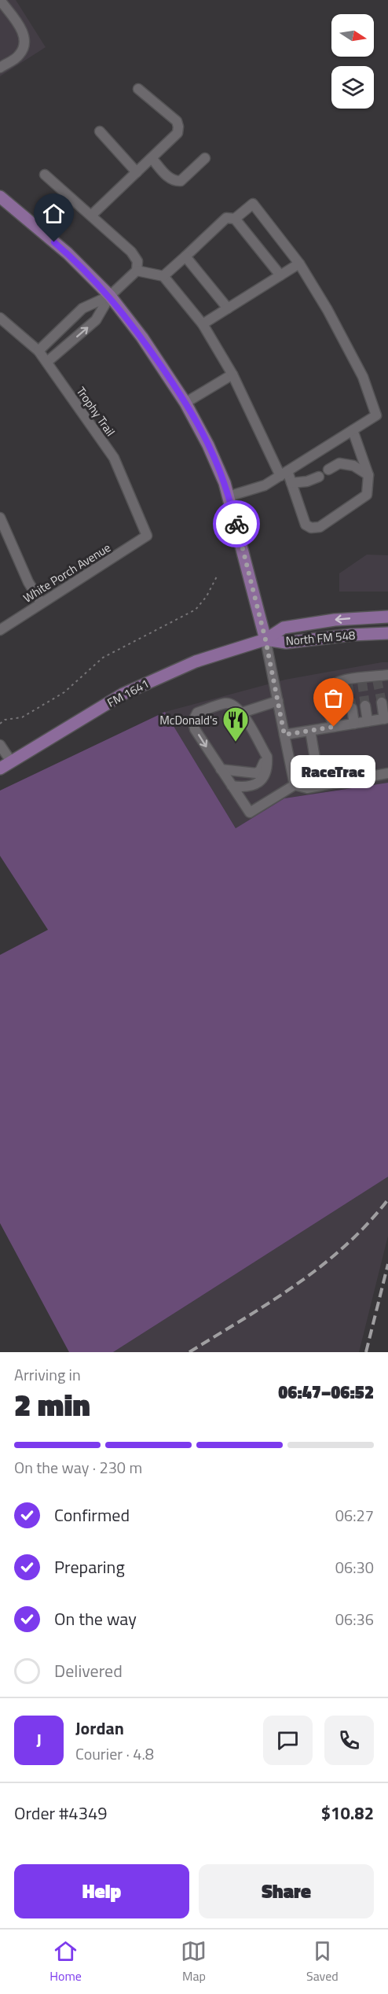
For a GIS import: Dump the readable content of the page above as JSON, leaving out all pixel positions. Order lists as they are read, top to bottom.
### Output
{
  "streets": {
    "main road": ["North FM 548", "FM 1641"],
    "street": ["Trophy Trail", "White Porch Avenue"]
  },
  "crossings": [
    ["Trophy Trail", "White Porch Avenue"],
    ["North FM 548", "FM 1641"]
  ],
  "places": {
    "other": ["RaceTrac"],
    "restaurant": ["McDonald's"]
  },
  "north": "right",
  "page": {
    "bubble": "RaceTrac",
    "heading": ["2 min", "Arriving in", "06:47–06:52"],
    "panel": [
      "Jordan",
      "Courier · 4.8",
      "Order #4349",
      "$10.82"
    ],
    "bar": "On the way · 230 m",
    "list": [
      ["Confirmed", "06:27"],
      ["Preparing", "06:30"],
      ["On the way", "06:36"],
      "Delivered"
    ],
    "round": "J",
    "buttons": ["Help", "Share"],
    "tabs": ["Home", "Map", "Saved"]
  }
}
